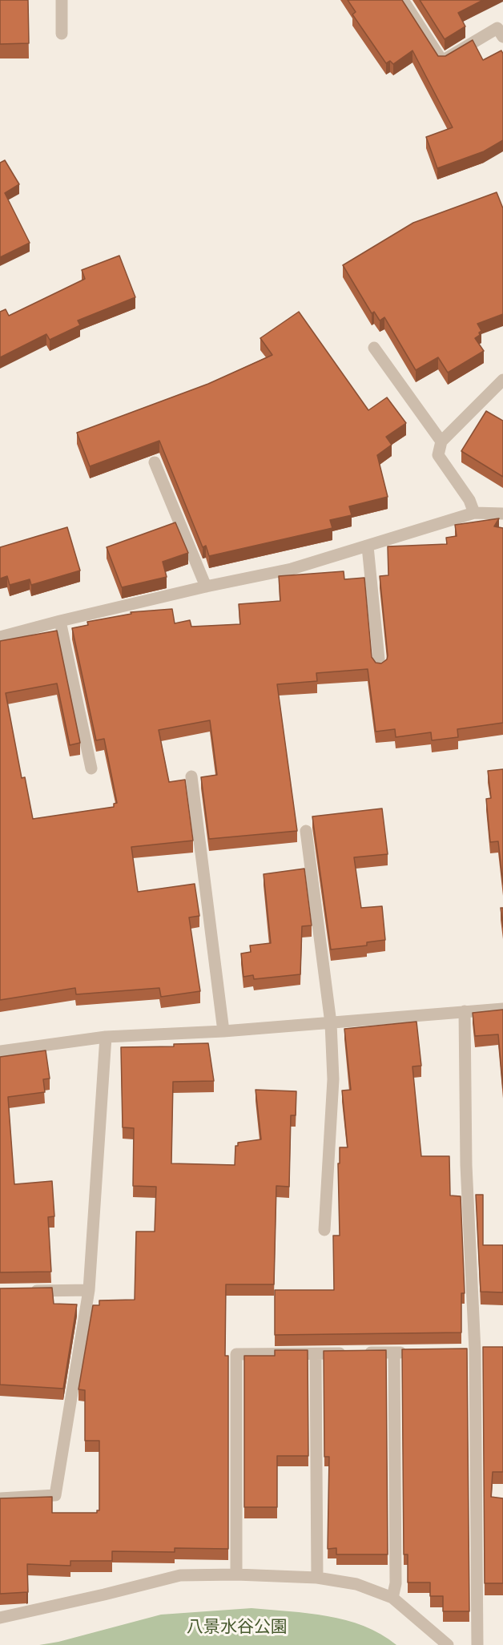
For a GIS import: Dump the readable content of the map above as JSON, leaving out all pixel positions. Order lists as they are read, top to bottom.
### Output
{
  "parks": ["八景水谷公園"]
}
